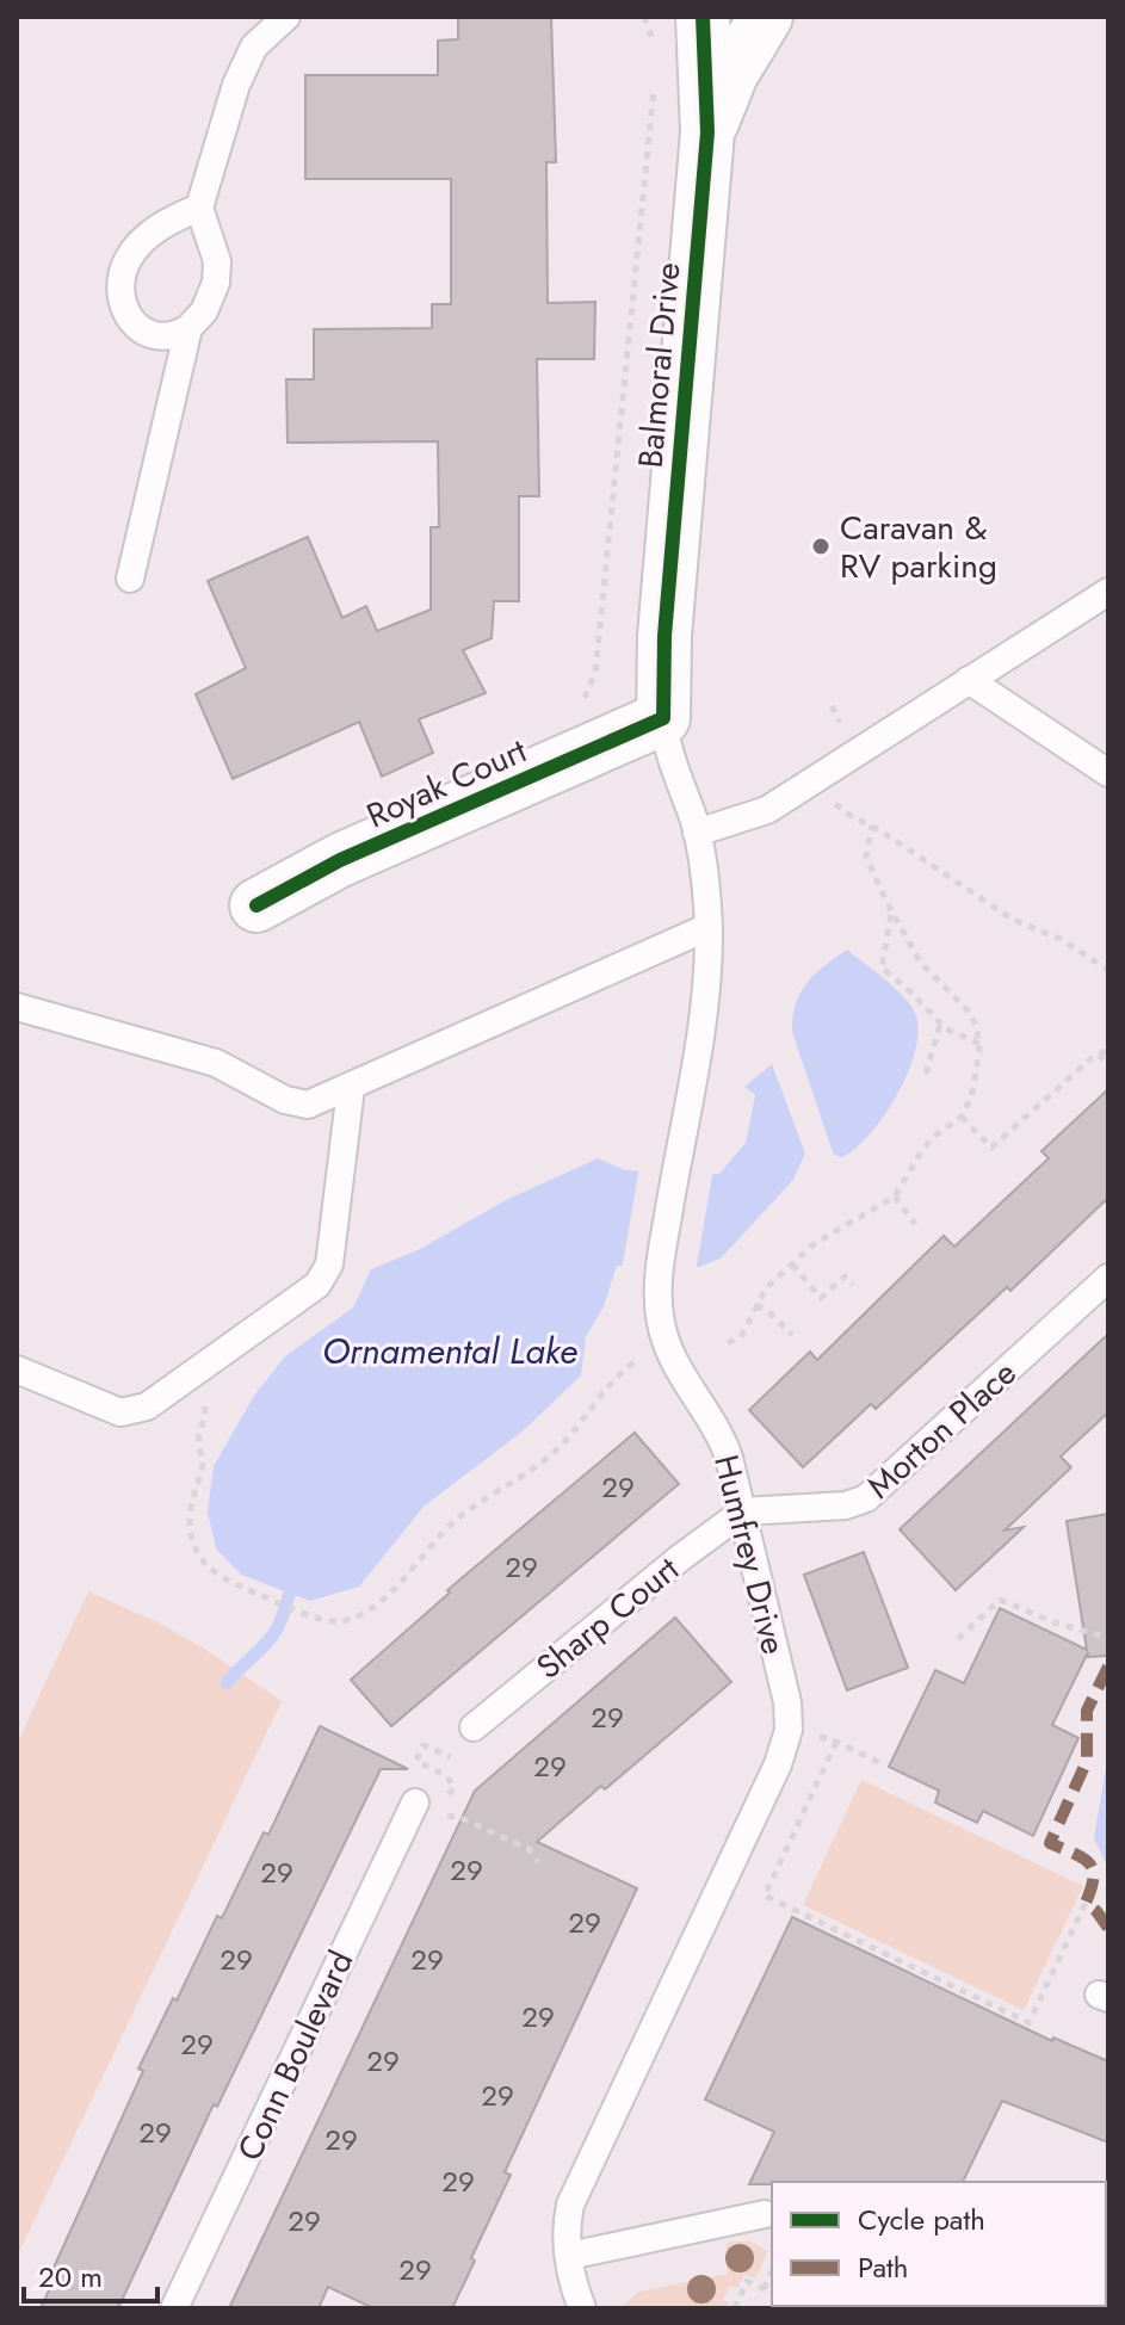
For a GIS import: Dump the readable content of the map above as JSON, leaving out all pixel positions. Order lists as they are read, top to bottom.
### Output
{
  "streets": {
    "street": ["Balmoral Drive", "Royak Court"],
    "lane": [
      "Morton Place",
      "Humfrey Drive",
      "Sharp Court",
      "Conn Boulevard"
    ]
  },
  "crossings": [
    ["Balmoral Drive", "Royak Court"],
    ["Balmoral Drive", "Humfrey Drive"],
    ["Royak Court", "Humfrey Drive"],
    ["Morton Place", "Humfrey Drive"],
    ["Morton Place", "Sharp Court"],
    ["Humfrey Drive", "Sharp Court"]
  ],
  "water": ["Ornamental Lake"],
  "places": ["Caravan & RV parking"],
  "house_numbers": [
    "29",
    "29",
    "29",
    "29",
    "29",
    "29",
    "29",
    "29",
    "29",
    "29",
    "29",
    "29",
    "29",
    "29",
    "29",
    "29",
    "29",
    "29"
  ],
  "legend": ["Cycle path", "Path"],
  "scale_bar": "20 m"
}
